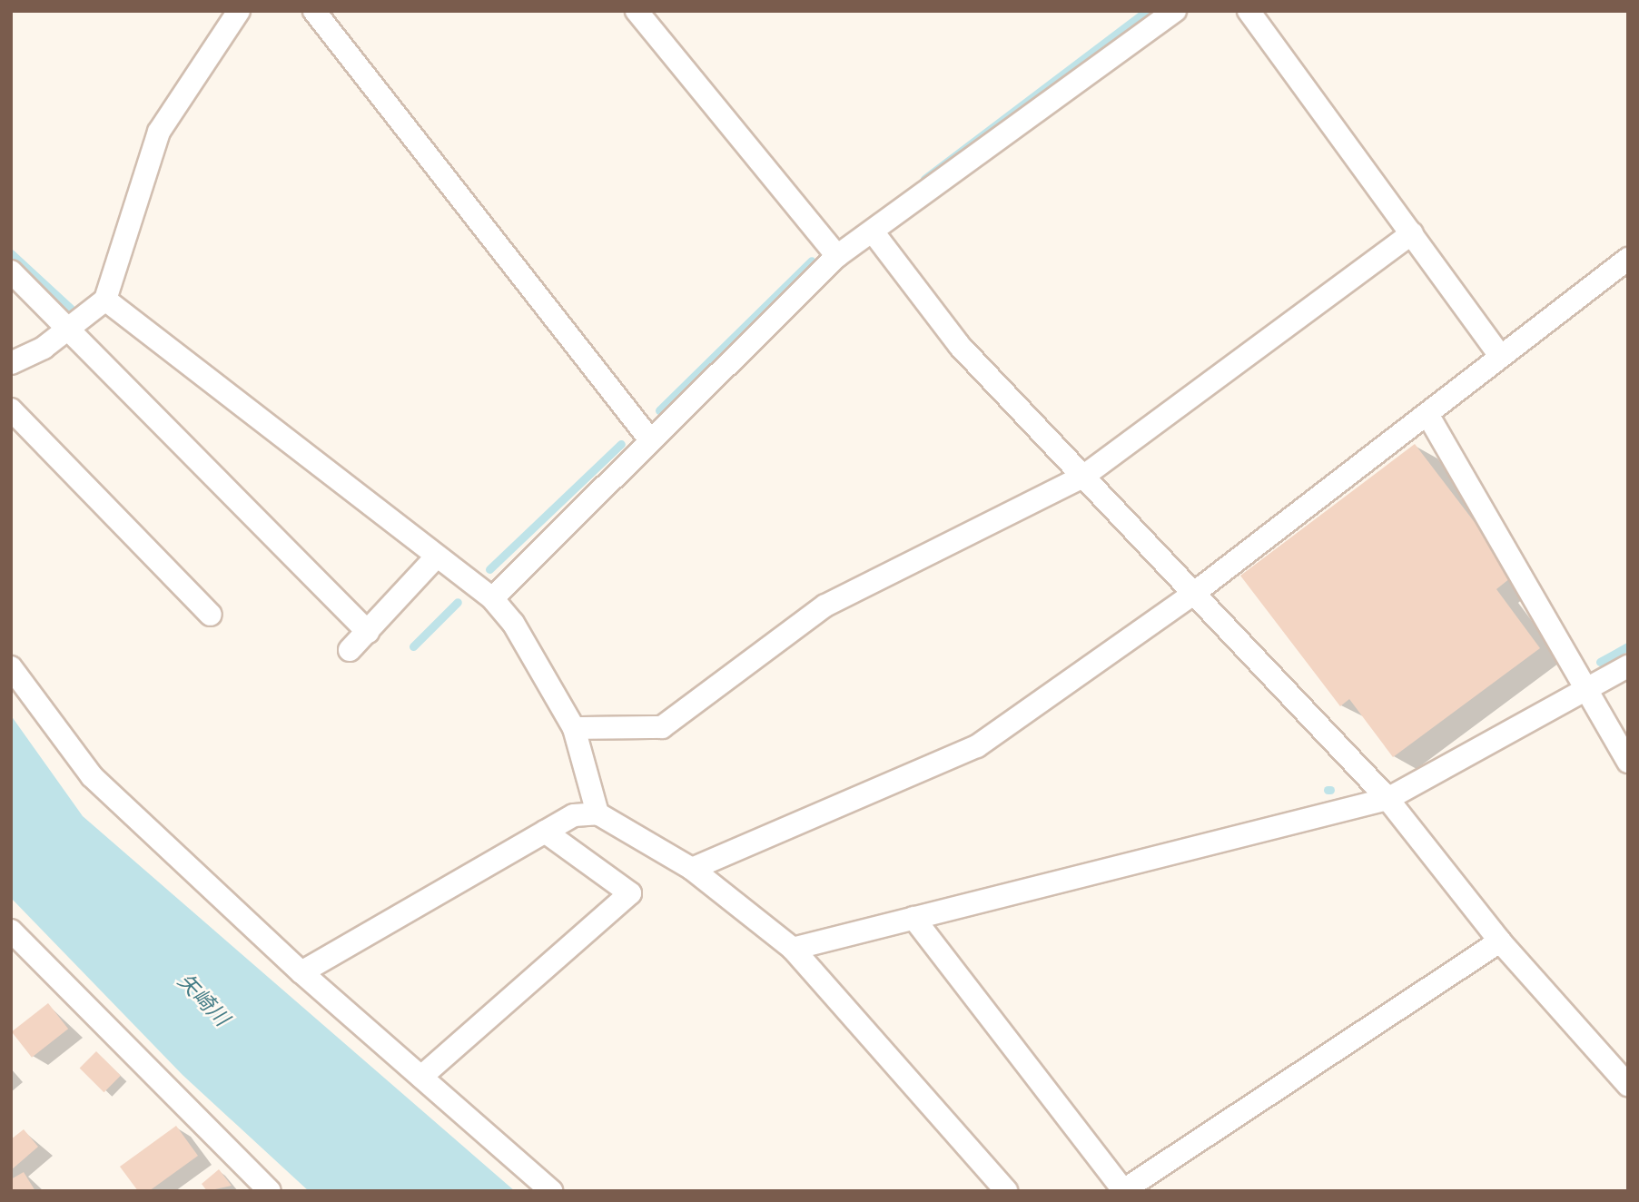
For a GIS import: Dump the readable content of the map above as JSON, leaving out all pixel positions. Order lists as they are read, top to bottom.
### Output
{
  "water": ["矢崎川"]
}
